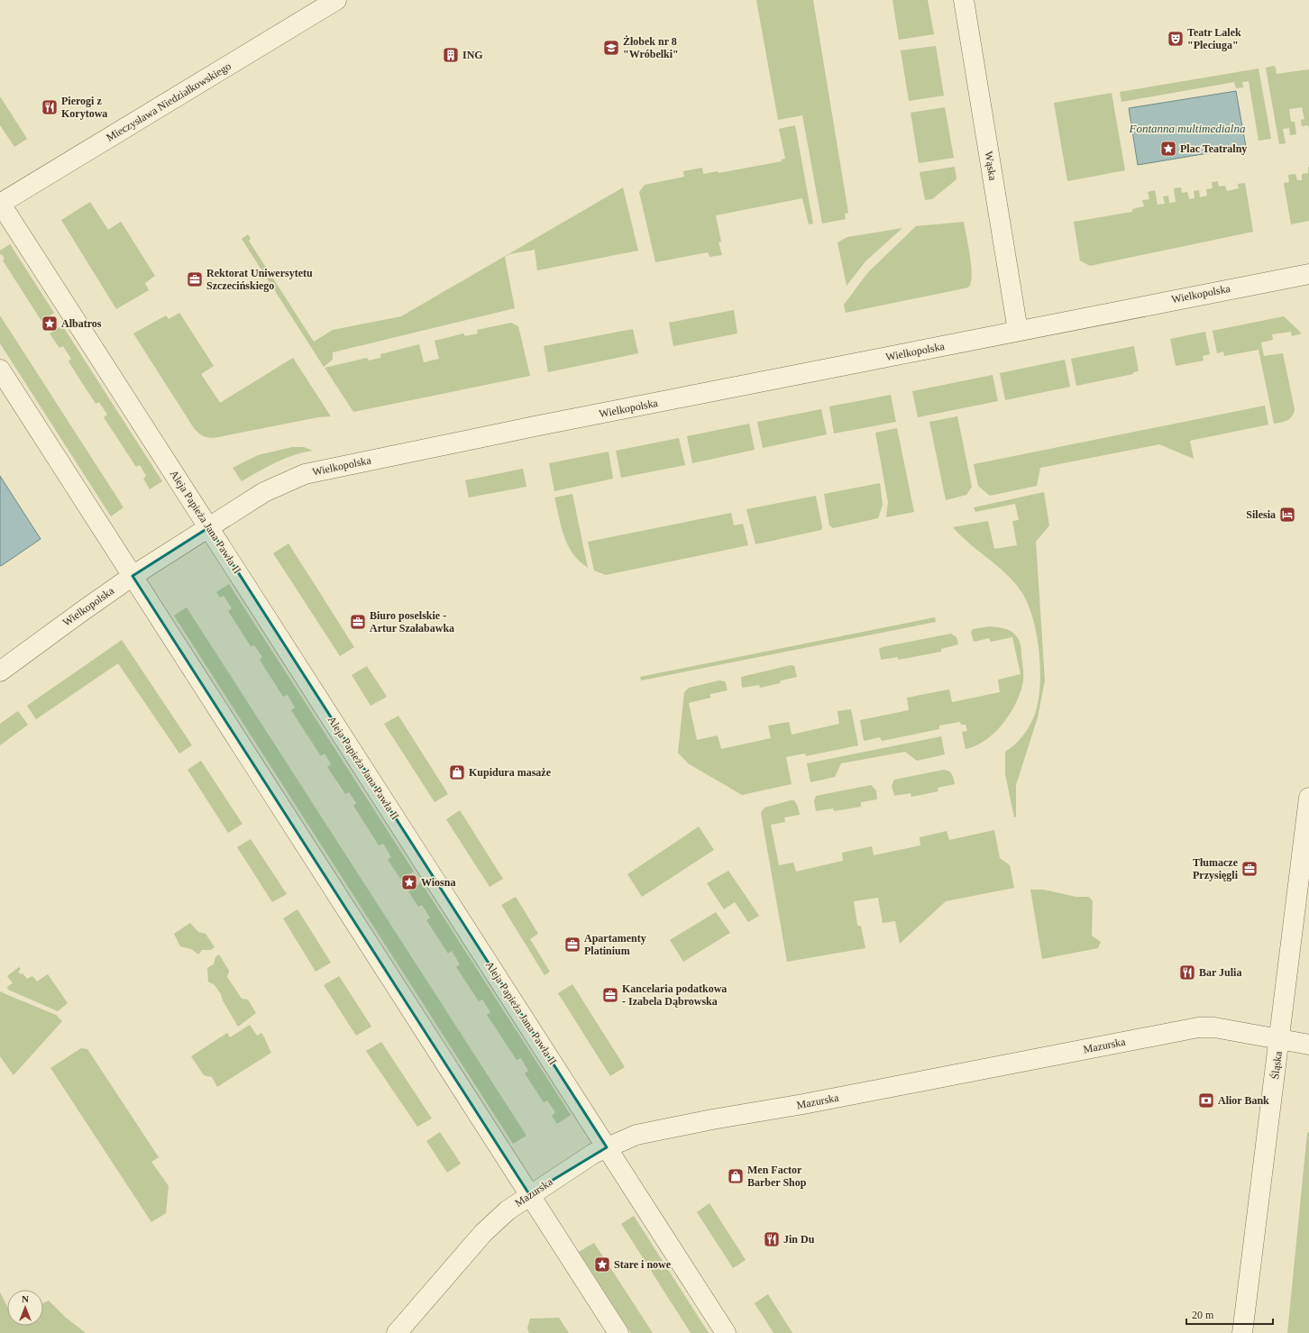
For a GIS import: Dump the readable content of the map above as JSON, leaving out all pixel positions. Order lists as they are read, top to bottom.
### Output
{
  "streets": {
    "street": [
      "Mieczysława Niedziałkowskiego",
      "Wąska",
      "Wielkopolska",
      "Aleja Papieża Jana Pawła II",
      "Mazurska",
      "Śląska"
    ]
  },
  "crossings": [
    ["Mieczysława Niedziałkowskiego", "Aleja Papieża Jana Pawła II"],
    ["Wąska", "Wielkopolska"],
    ["Wielkopolska", "Aleja Papieża Jana Pawła II"],
    ["Aleja Papieża Jana Pawła II", "Mazurska"],
    ["Mazurska", "Śląska"]
  ],
  "water": ["Fontanna multimedialna"],
  "places": {
    "theatre": ["Teatr Lalek \"Pleciuga\""],
    "school or university": ["Żłobek nr 8 \"Wróbelki\""],
    "building": ["ING"],
    "restaurant": ["Pierogi z Korytowa", "Bar Julia", "Jin Du"],
    "place": [
      "Plac Teatralny",
      "Albatros",
      "Wiosna",
      "Stare i nowe"
    ],
    "office": [
      "Rektorat Uniwersytetu Szczecińskiego",
      "Biuro poselskie - Artur Szałabawka",
      "Tłumacze Przysięgli",
      "Apartamenty Platinium",
      "Kancelaria podatkowa - Izabela Dąbrowska"
    ],
    "hotel": ["Silesia"],
    "shop": ["Kupidura masaże", "Men Factor Barber Shop"],
    "bank": ["Alior Bank"]
  },
  "scale_bar": "20 m",
  "north": "top"
}
